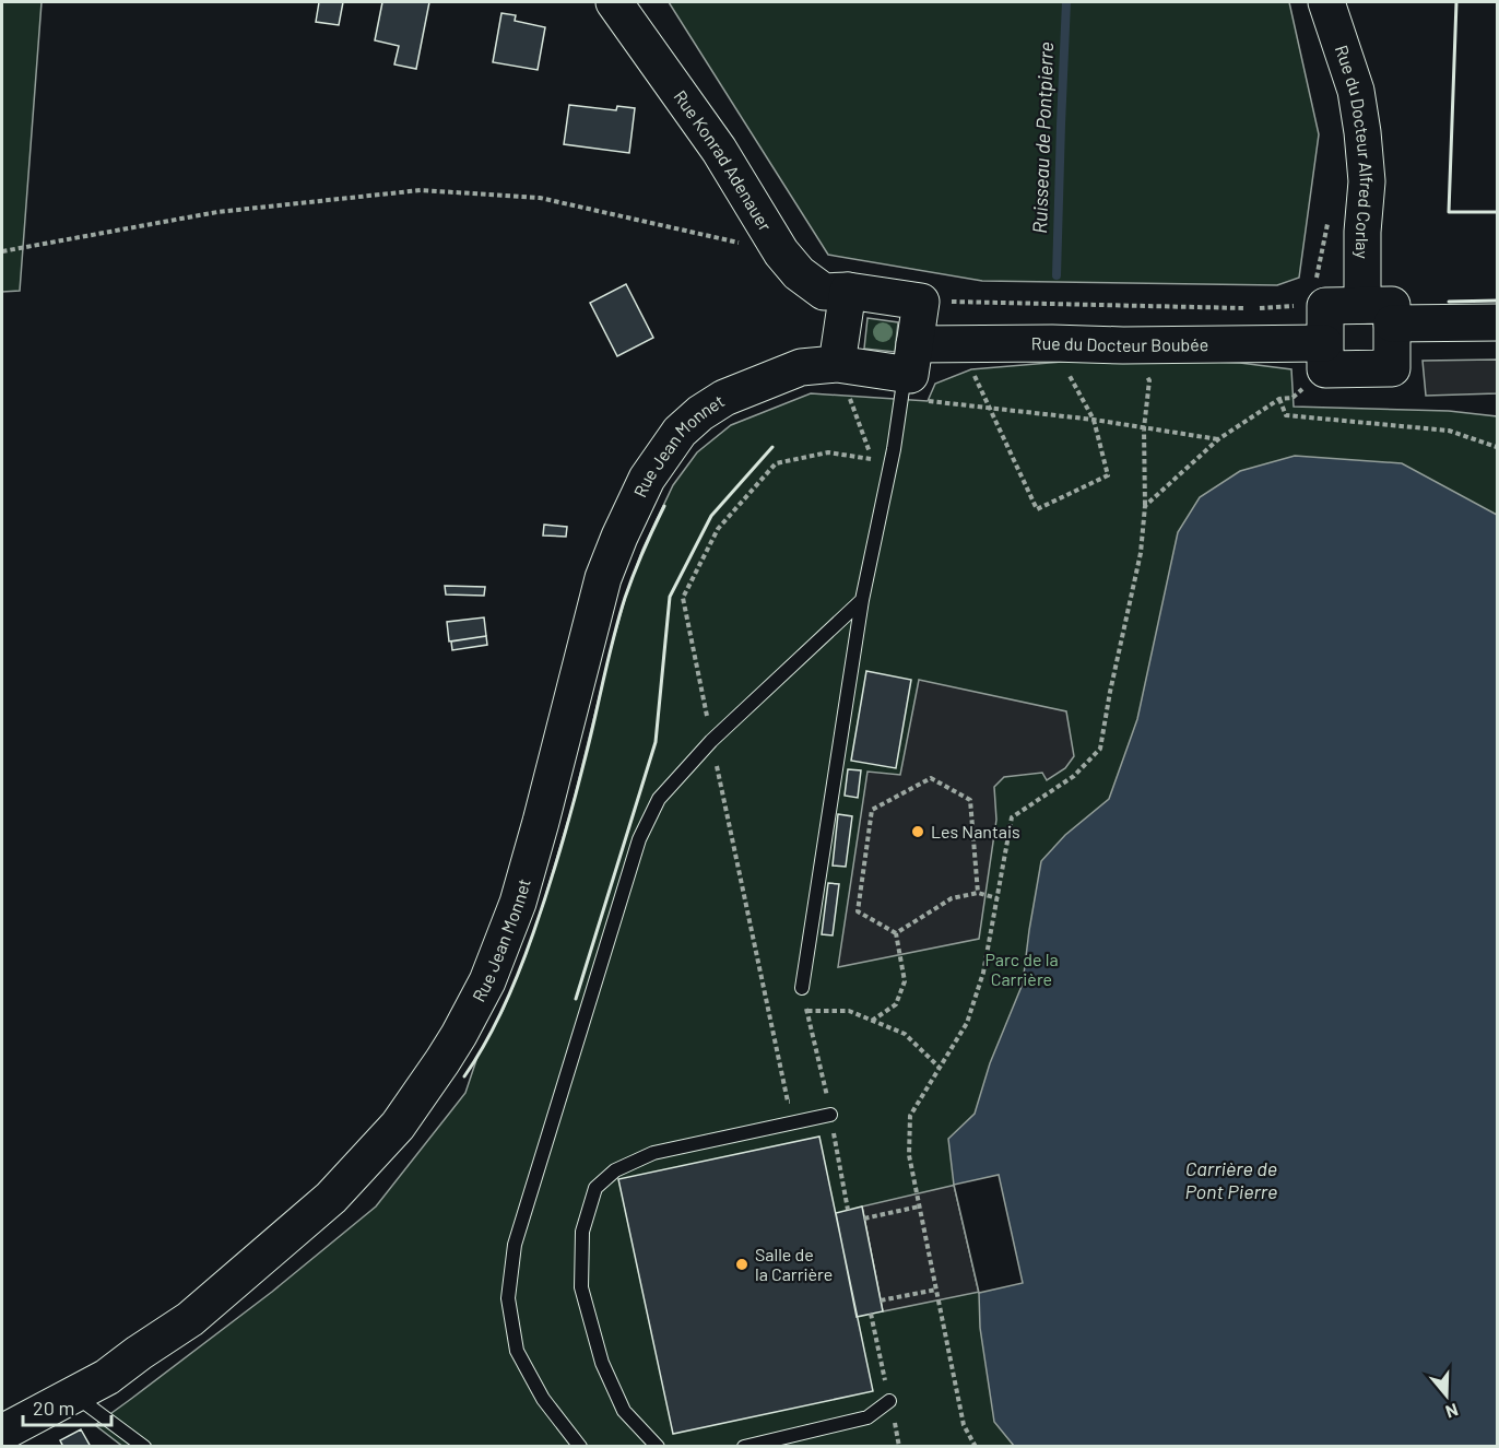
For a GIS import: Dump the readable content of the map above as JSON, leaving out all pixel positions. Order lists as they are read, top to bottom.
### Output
{
  "streets": {
    "street": [
      "Rue du Docteur Alfred Corlay",
      "Rue Konrad Adenauer",
      "Rue du Docteur Boubée",
      "Rue Jean Monnet"
    ]
  },
  "crossings": [
    ["Rue du Docteur Alfred Corlay", "Rue du Docteur Boubée"],
    ["Rue du Docteur Boubée", "Rue Jean Monnet"]
  ],
  "water": ["Ruisseau de Pontpierre", "Carrière de Pont Pierre"],
  "parks": ["Parc de la Carrière"],
  "places": ["Les Nantais", "Salle de la Carrière"],
  "scale_bar": "20 m",
  "north": "bottom"
}
